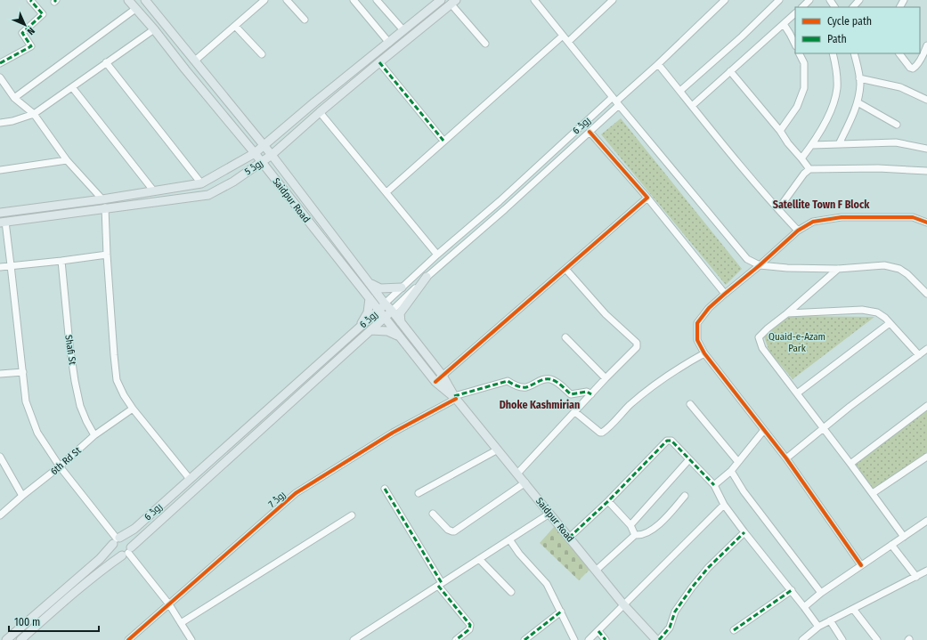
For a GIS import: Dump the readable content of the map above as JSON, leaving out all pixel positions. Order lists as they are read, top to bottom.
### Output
{
  "streets": {
    "main road": ["روڈ 6", "روڈ 5", "Saidpur Road"],
    "street": ["Shafi St", "6th Rd St", "روڈ 7"]
  },
  "crossings": [
    ["روڈ 6", "Saidpur Road"],
    ["روڈ 5", "Saidpur Road"],
    ["Saidpur Road", "روڈ 7"],
    ["Shafi St", "6th Rd St"]
  ],
  "districts": ["Satellite Town F Block", "Dhoke Kashmirian"],
  "parks": ["Quaid-e-Azam Park"],
  "legend": ["Cycle path", "Path"],
  "scale_bar": "100 m",
  "north": "bottom right"
}
